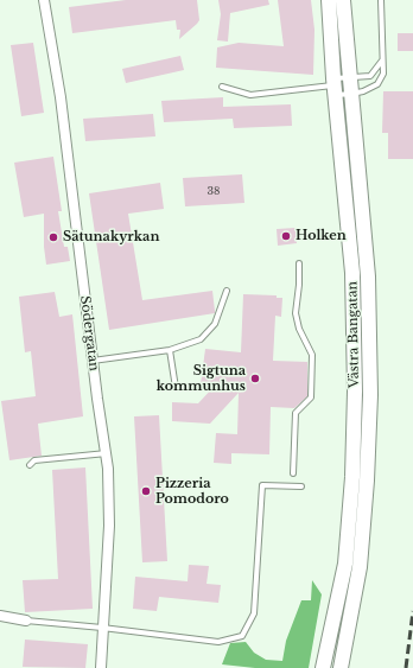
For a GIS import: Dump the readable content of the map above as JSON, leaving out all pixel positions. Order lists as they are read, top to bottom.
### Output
{
  "streets": {
    "street": ["Södergatan", "Västra Bangatan"]
  },
  "places": [
    "Holken",
    "Sätunakyrkan",
    "Sigtuna kommunhus",
    "Pizzeria Pomodoro"
  ],
  "house_numbers": ["38"]
}
